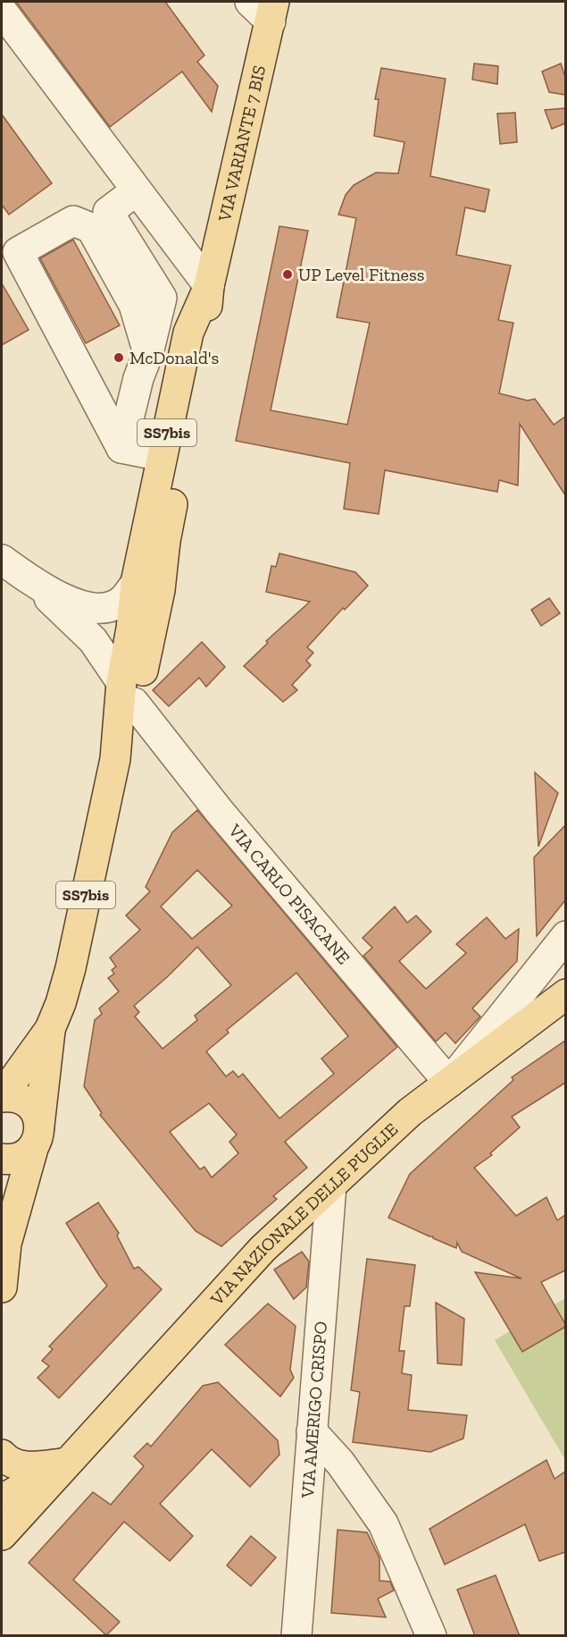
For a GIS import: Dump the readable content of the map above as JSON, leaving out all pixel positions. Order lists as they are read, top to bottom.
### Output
{
  "streets": {
    "main road": ["VIA VARIANTE 7 BIS", "SS7bis", "VIA NAZIONALE DELLE PUGLIE"],
    "street": ["VIA CARLO PISACANE", "VIA AMERIGO CRISPO"]
  },
  "crossings": [
    ["VIA VARIANTE 7 BIS", "SS7bis"],
    ["VIA VARIANTE 7 BIS", "VIA CARLO PISACANE"],
    ["VIA CARLO PISACANE", "VIA NAZIONALE DELLE PUGLIE"],
    ["VIA NAZIONALE DELLE PUGLIE", "VIA AMERIGO CRISPO"]
  ],
  "places": ["UP Level Fitness", "McDonald's"]
}
